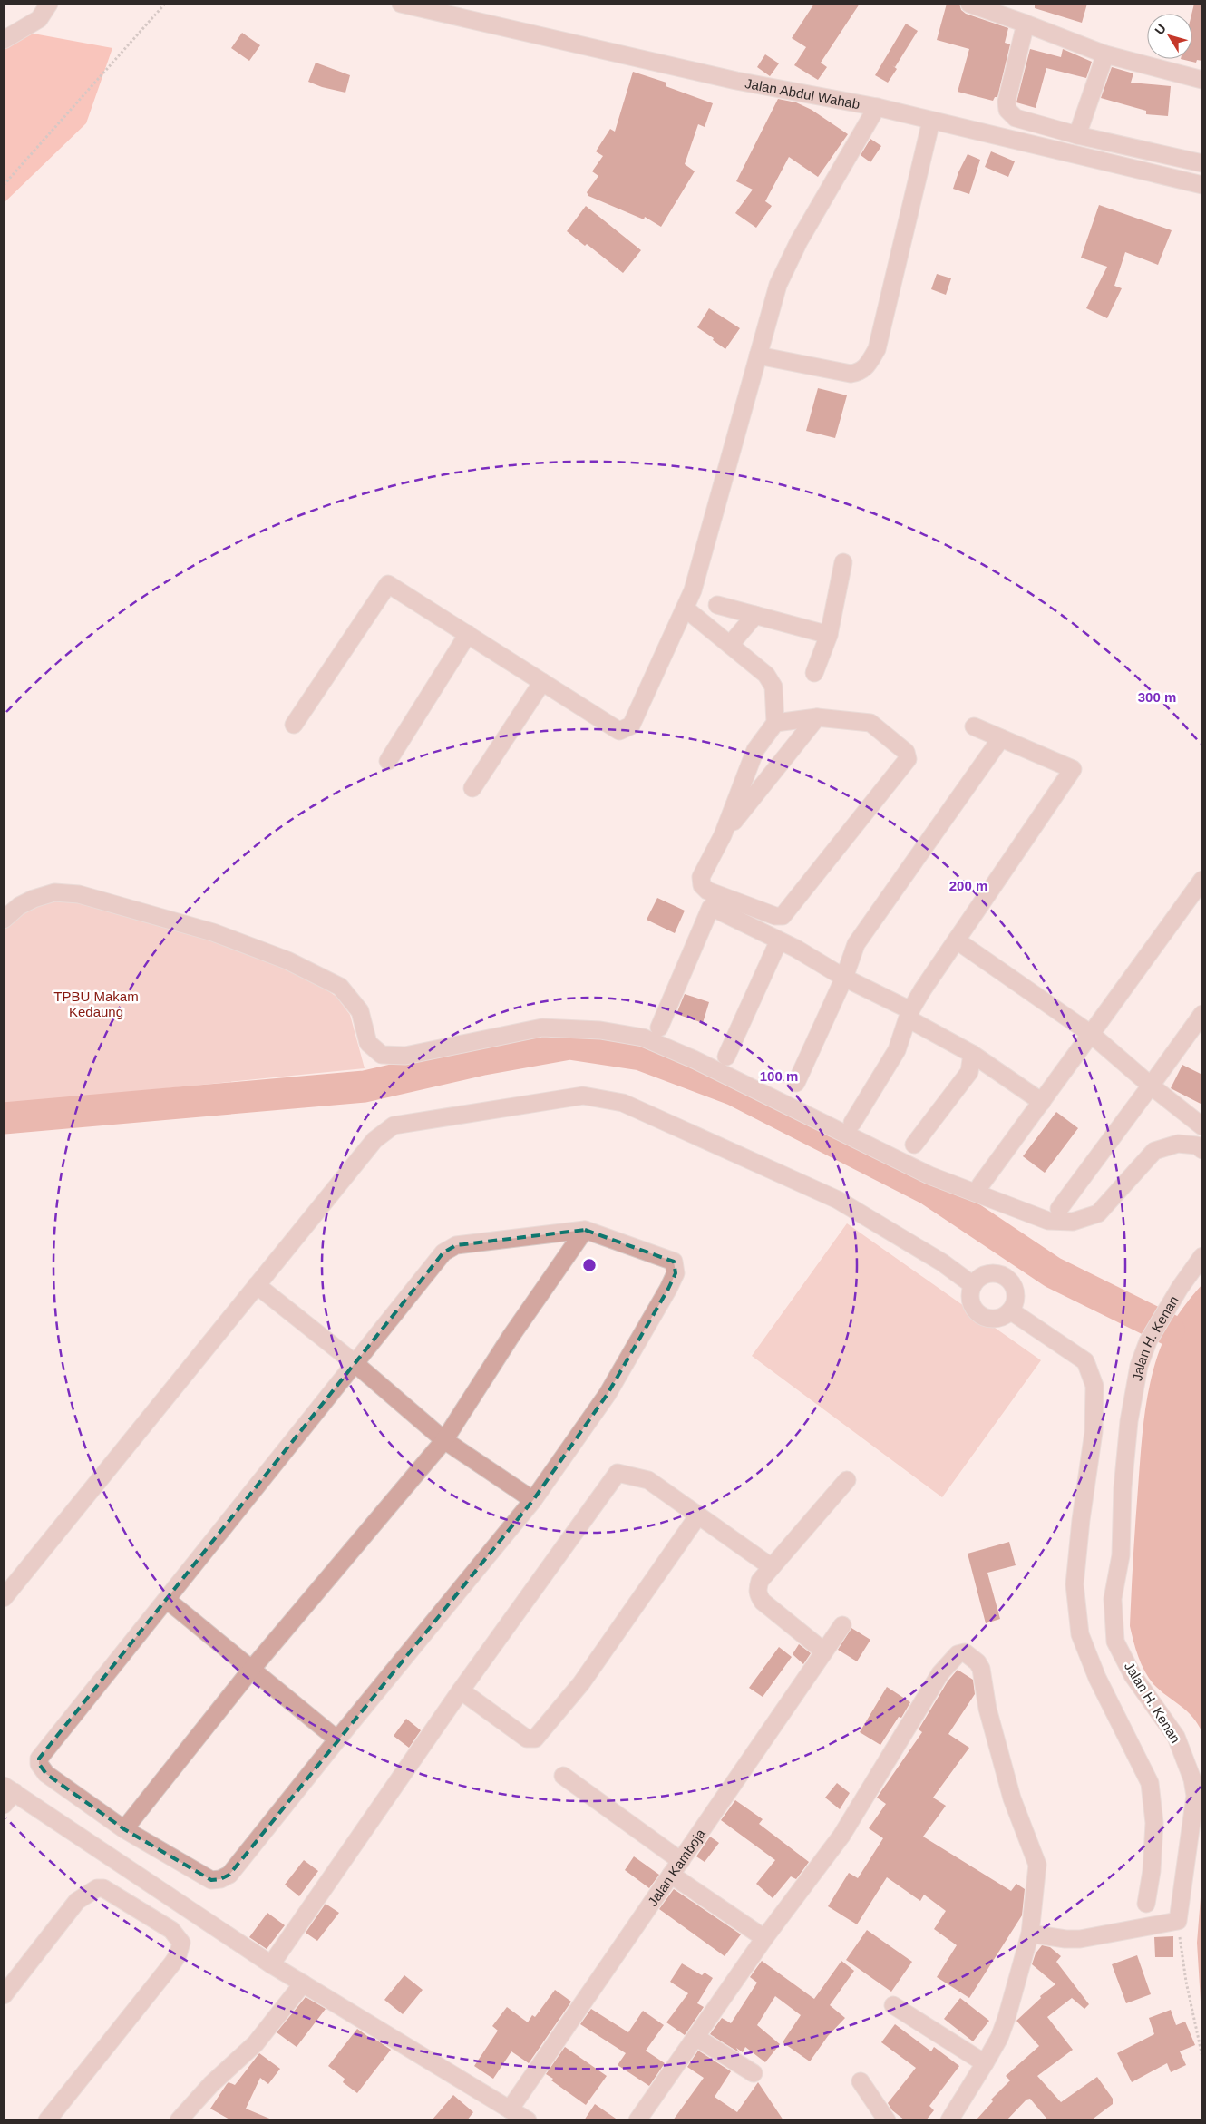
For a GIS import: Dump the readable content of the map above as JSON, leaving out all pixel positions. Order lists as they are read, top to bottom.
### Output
{
  "streets": {
    "street": ["Jalan Abdul Wahab", "Jalan H. Kenan", "Jalan Kamboja"]
  },
  "parks": ["TPBU Makam Kedaung"],
  "north": "top left",
  "rings": ["300 m", "200 m", "100 m"]
}
